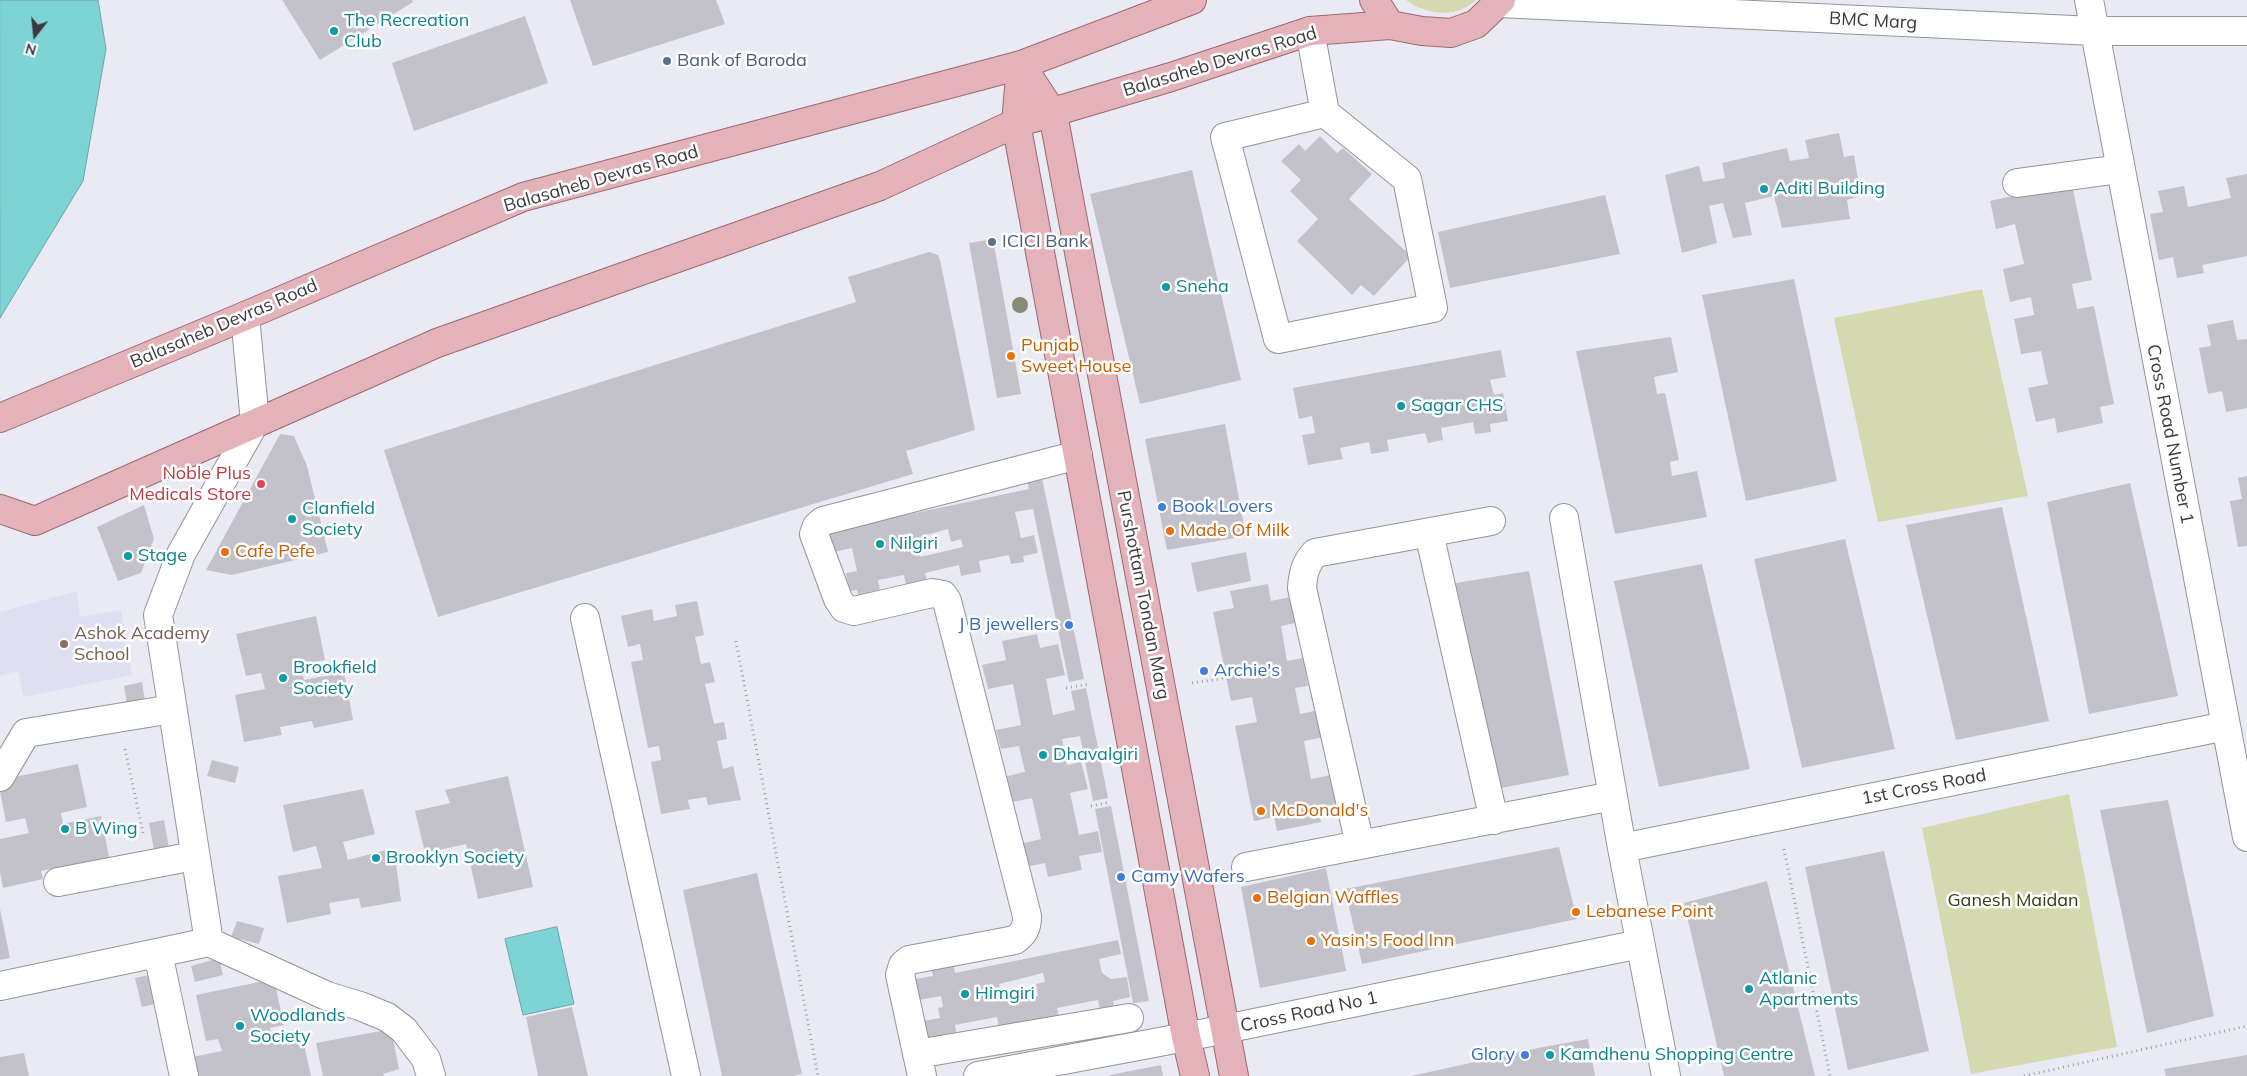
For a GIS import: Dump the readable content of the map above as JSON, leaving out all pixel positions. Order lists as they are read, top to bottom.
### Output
{
  "streets": {
    "main road": ["Balasaheb Devras Road", "Purshottam Tondan Marg"],
    "street": [
      "BMC Marg",
      "Cross Road Number 1",
      "1st Cross Road",
      "Cross Road No 1"
    ]
  },
  "crossings": [
    ["BMC Marg", "Balasaheb Devras Road"],
    ["BMC Marg", "Cross Road Number 1"],
    ["Balasaheb Devras Road", "Purshottam Tondan Marg"],
    ["Cross Road Number 1", "1st Cross Road"],
    ["Purshottam Tondan Marg", "Cross Road No 1"]
  ],
  "parks": ["Ganesh Maidan"],
  "places": [
    "The Recreation Club",
    "Bank of Baroda",
    "Aditi Building",
    "ICICI Bank",
    "Sneha",
    "Punjab Sweet House",
    "Sagar CHS",
    "Noble Plus Medicals Store",
    "Book Lovers",
    "Clanfield Society",
    "Made Of Milk",
    "Nilgiri",
    "Cafe Pefe",
    "Stage",
    "J B jewellers",
    "Ashok Academy School",
    "Archie's",
    "Brookfield Society",
    "Dhavalgiri",
    "McDonald's",
    "B Wing",
    "Brooklyn Society",
    "Camy Wafers",
    "Belgian Waffles",
    "Lebanese Point",
    "Yasin's Food Inn",
    "Atlanic Apartments",
    "Himgiri",
    "Woodlands Society",
    "Glory",
    "Kamdhenu Shopping Centre"
  ],
  "north": "bottom"
}
